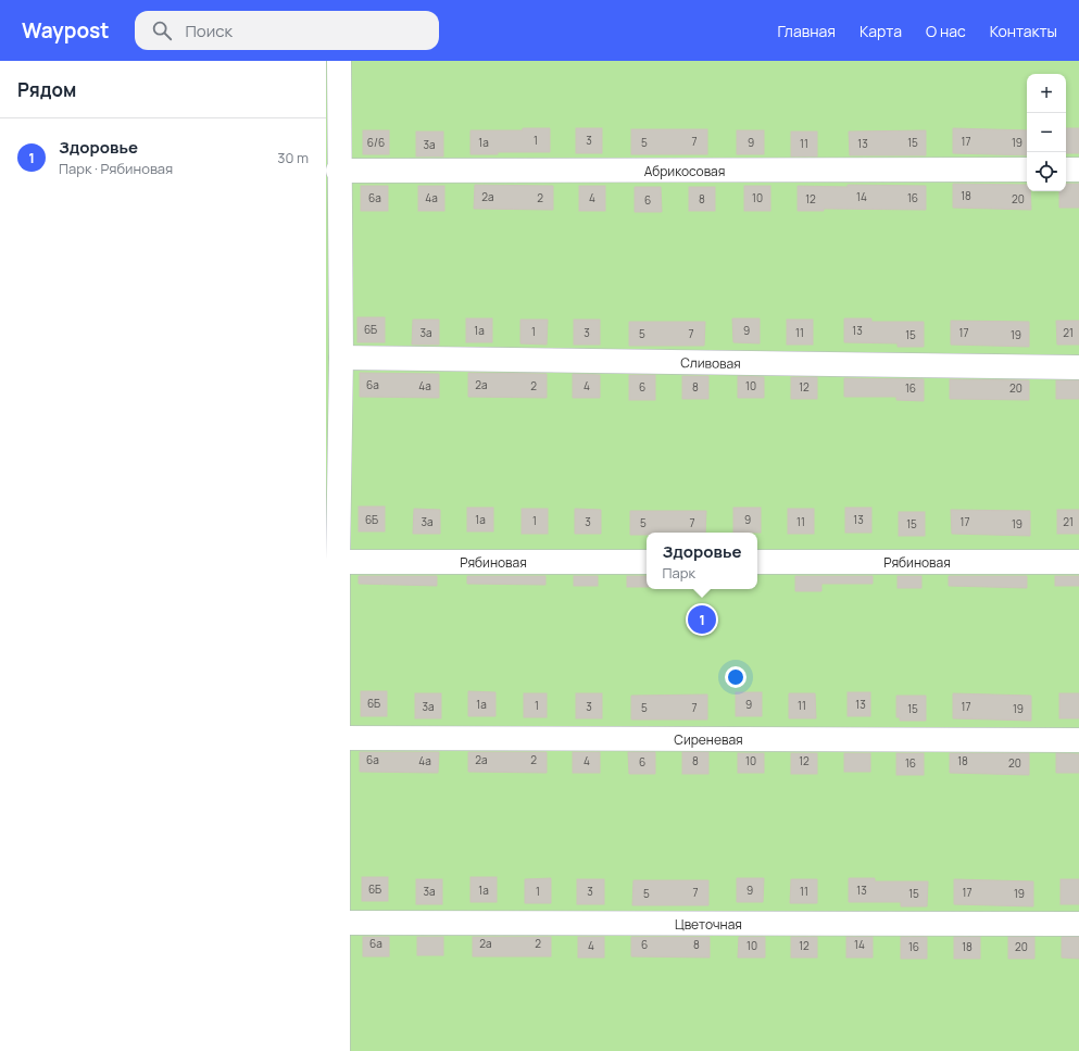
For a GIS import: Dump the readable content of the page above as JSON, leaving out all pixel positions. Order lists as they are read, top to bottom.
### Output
{
  "streets": {
    "street": [
      "Абрикосовая",
      "Сливовая",
      "Рябиновая",
      "Сиреневая",
      "Цветочная"
    ]
  },
  "house_numbers": [
    "1",
    "3",
    "7",
    "17",
    "6/6",
    "1а",
    "5",
    "9",
    "15",
    "19",
    "11",
    "13",
    "3а",
    "18",
    "2а",
    "14",
    "6а",
    "4а",
    "2",
    "4",
    "10",
    "16",
    "8",
    "12",
    "20",
    "6",
    "6Б",
    "1а",
    "9",
    "13",
    "1",
    "3а",
    "3",
    "11",
    "17",
    "21",
    "5",
    "7",
    "15",
    "19",
    "6а",
    "2а",
    "4а",
    "2",
    "4",
    "10",
    "6",
    "8",
    "12",
    "16",
    "20",
    "6Б",
    "1а",
    "9",
    "13",
    "1",
    "3а",
    "3",
    "11",
    "17",
    "21",
    "5",
    "7",
    "15",
    "19",
    "6Б",
    "1а",
    "9",
    "13",
    "1",
    "11",
    "3а",
    "3",
    "17",
    "5",
    "7",
    "15",
    "19",
    "6а",
    "2а",
    "2",
    "4а",
    "4",
    "8",
    "10",
    "12",
    "18",
    "6",
    "16",
    "20",
    "6Б",
    "1а",
    "9",
    "13",
    "3а",
    "1",
    "3",
    "11",
    "7",
    "17",
    "5",
    "15",
    "19",
    "6а",
    "2а",
    "2",
    "6",
    "8",
    "14",
    "4",
    "10",
    "12",
    "16",
    "18",
    "20"
  ],
  "page": {
    "header": "Waypost",
    "search": "Поиск",
    "nav": [
      "Главная",
      "Карта",
      "О нас",
      "Контакты"
    ],
    "heading": "Рядом",
    "map_buttons": ["+", "−"],
    "list": [
      {
        "mark": "1",
        "name": "Здоровье",
        "note": "Парк · Рябиновая",
        "value": "30 m"
      }
    ],
    "popup": ["Здоровье", "Парк"],
    "pins": "1"
  }
}
